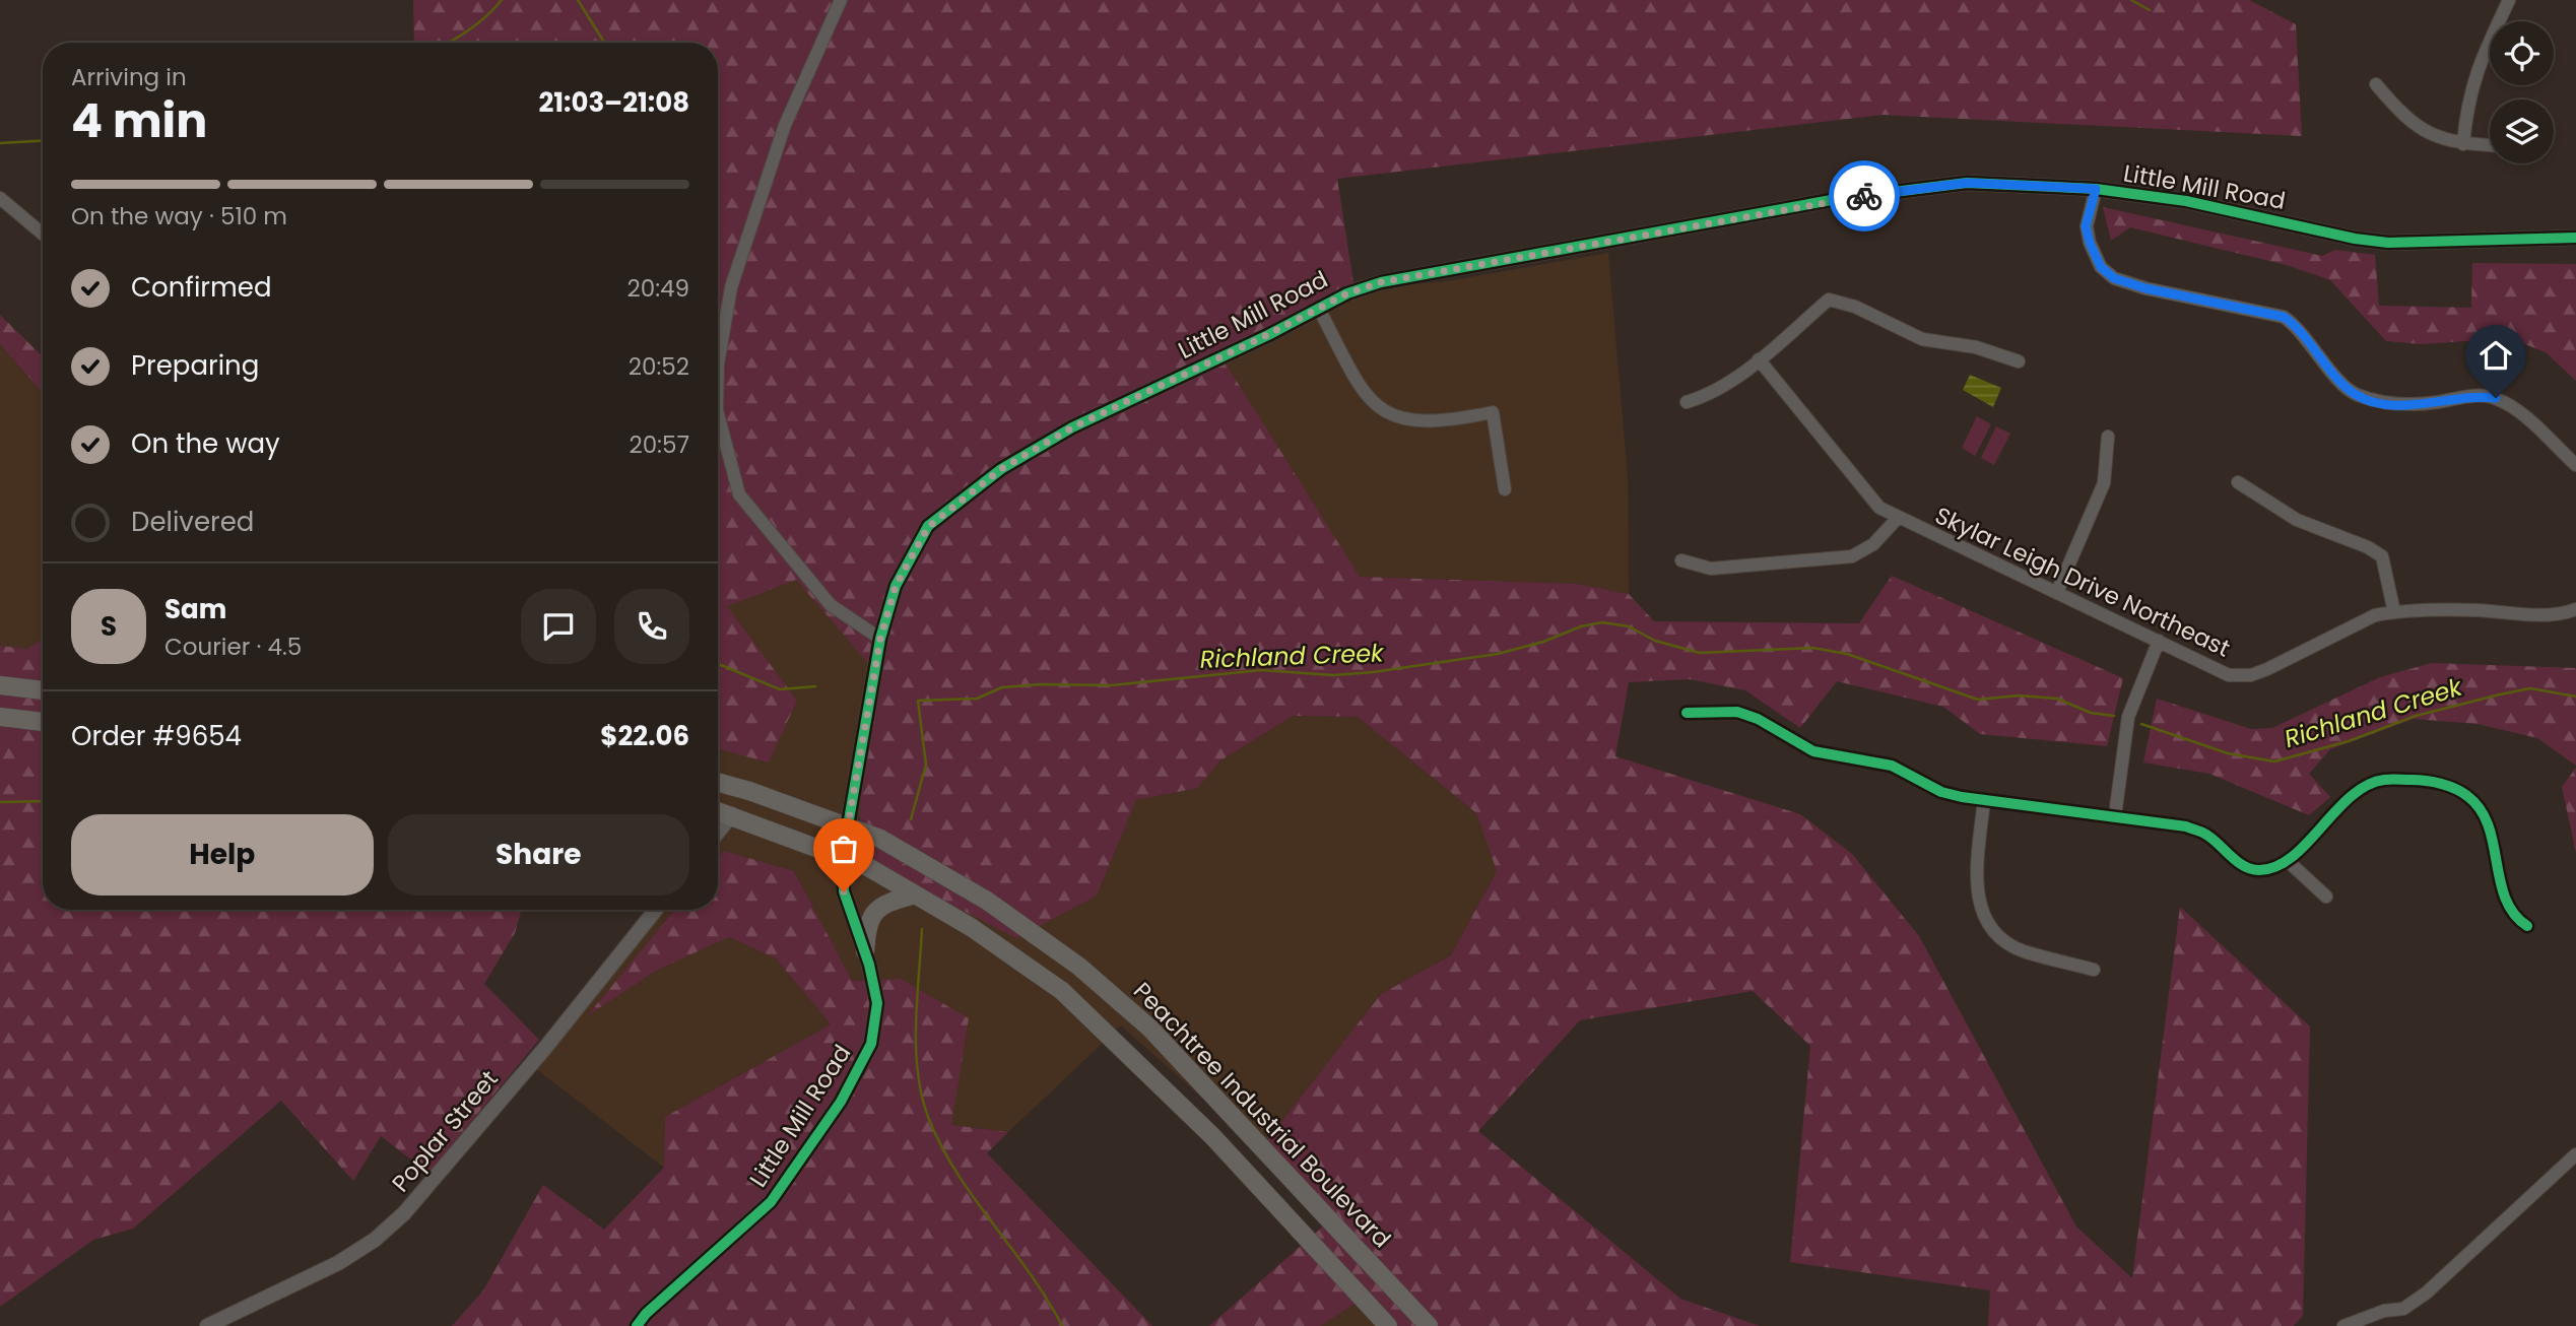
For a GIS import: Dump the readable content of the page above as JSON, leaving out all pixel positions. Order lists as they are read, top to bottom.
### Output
{
  "streets": {
    "main road": ["Peachtree Industrial Boulevard"],
    "street": ["Little Mill Road", "Skylar Leigh Drive Northeast", "Poplar Street"]
  },
  "crossings": [
    ["Little Mill Road", "Peachtree Industrial Boulevard"]
  ],
  "water": ["Richland Creek"],
  "page": {
    "heading": ["4 min", "Arriving in", "21:03–21:08"],
    "panel": [
      "Sam",
      "Courier · 4.5",
      "Order #9654",
      "$22.06"
    ],
    "bar": "On the way · 510 m",
    "list": [
      ["Confirmed", "20:49"],
      ["Preparing", "20:52"],
      ["On the way", "20:57"],
      "Delivered"
    ],
    "round": "S",
    "buttons": ["Help", "Share"]
  }
}
